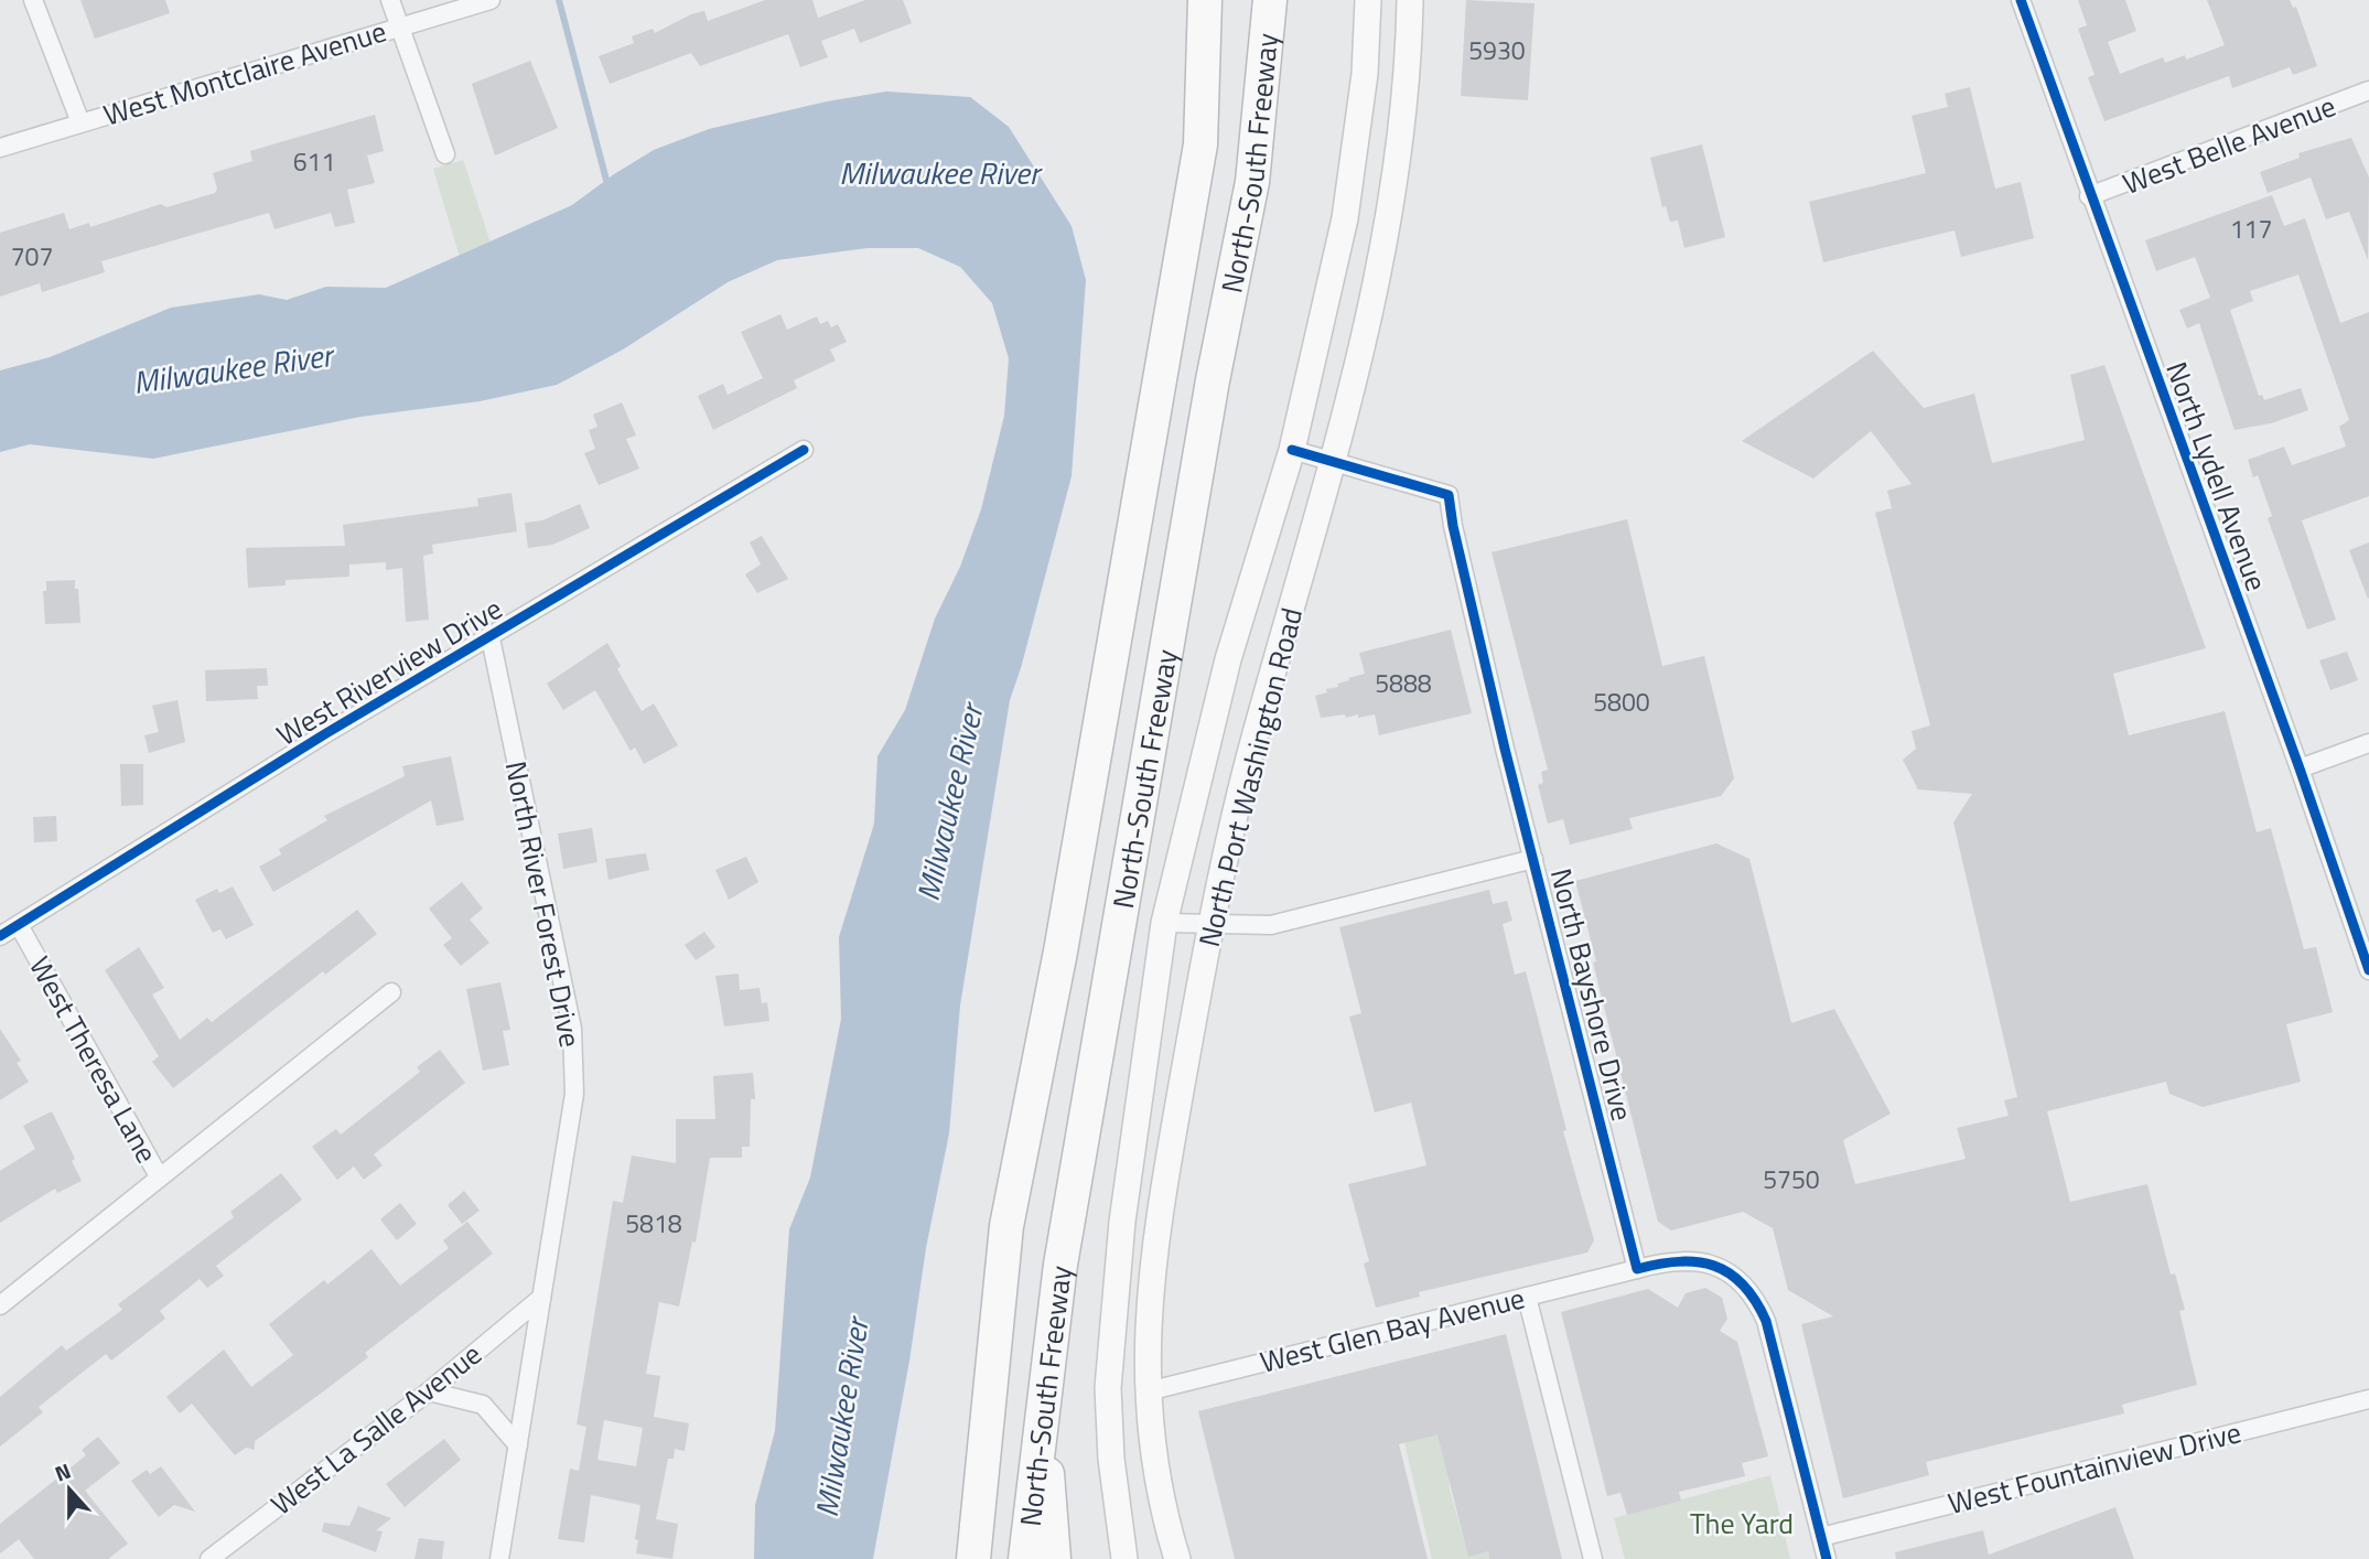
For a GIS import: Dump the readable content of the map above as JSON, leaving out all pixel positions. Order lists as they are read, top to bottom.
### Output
{
  "streets": {
    "highway": ["North-South Freeway"],
    "main road": ["North Port Washington Road"],
    "street": [
      "West Montclaire Avenue",
      "West Belle Avenue",
      "North Lydell Avenue",
      "West Riverview Drive",
      "North River Forest Drive",
      "North Bayshore Drive",
      "West Theresa Lane",
      "West Glen Bay Avenue",
      "West La Salle Avenue",
      "West Fountainview Drive"
    ]
  },
  "crossings": [
    ["West Belle Avenue", "North Lydell Avenue"],
    ["West Riverview Drive", "North River Forest Drive"],
    ["West Riverview Drive", "West Theresa Lane"],
    ["North Port Washington Road", "North Bayshore Drive"],
    ["North Port Washington Road", "West Glen Bay Avenue"],
    ["North River Forest Drive", "West La Salle Avenue"],
    ["North Bayshore Drive", "West Glen Bay Avenue"]
  ],
  "water": ["Milwaukee River"],
  "parks": ["The Yard"],
  "house_numbers": [
    "5930",
    "611",
    "117",
    "707",
    "5888",
    "5800",
    "5750",
    "5818"
  ],
  "north": "top"
}
